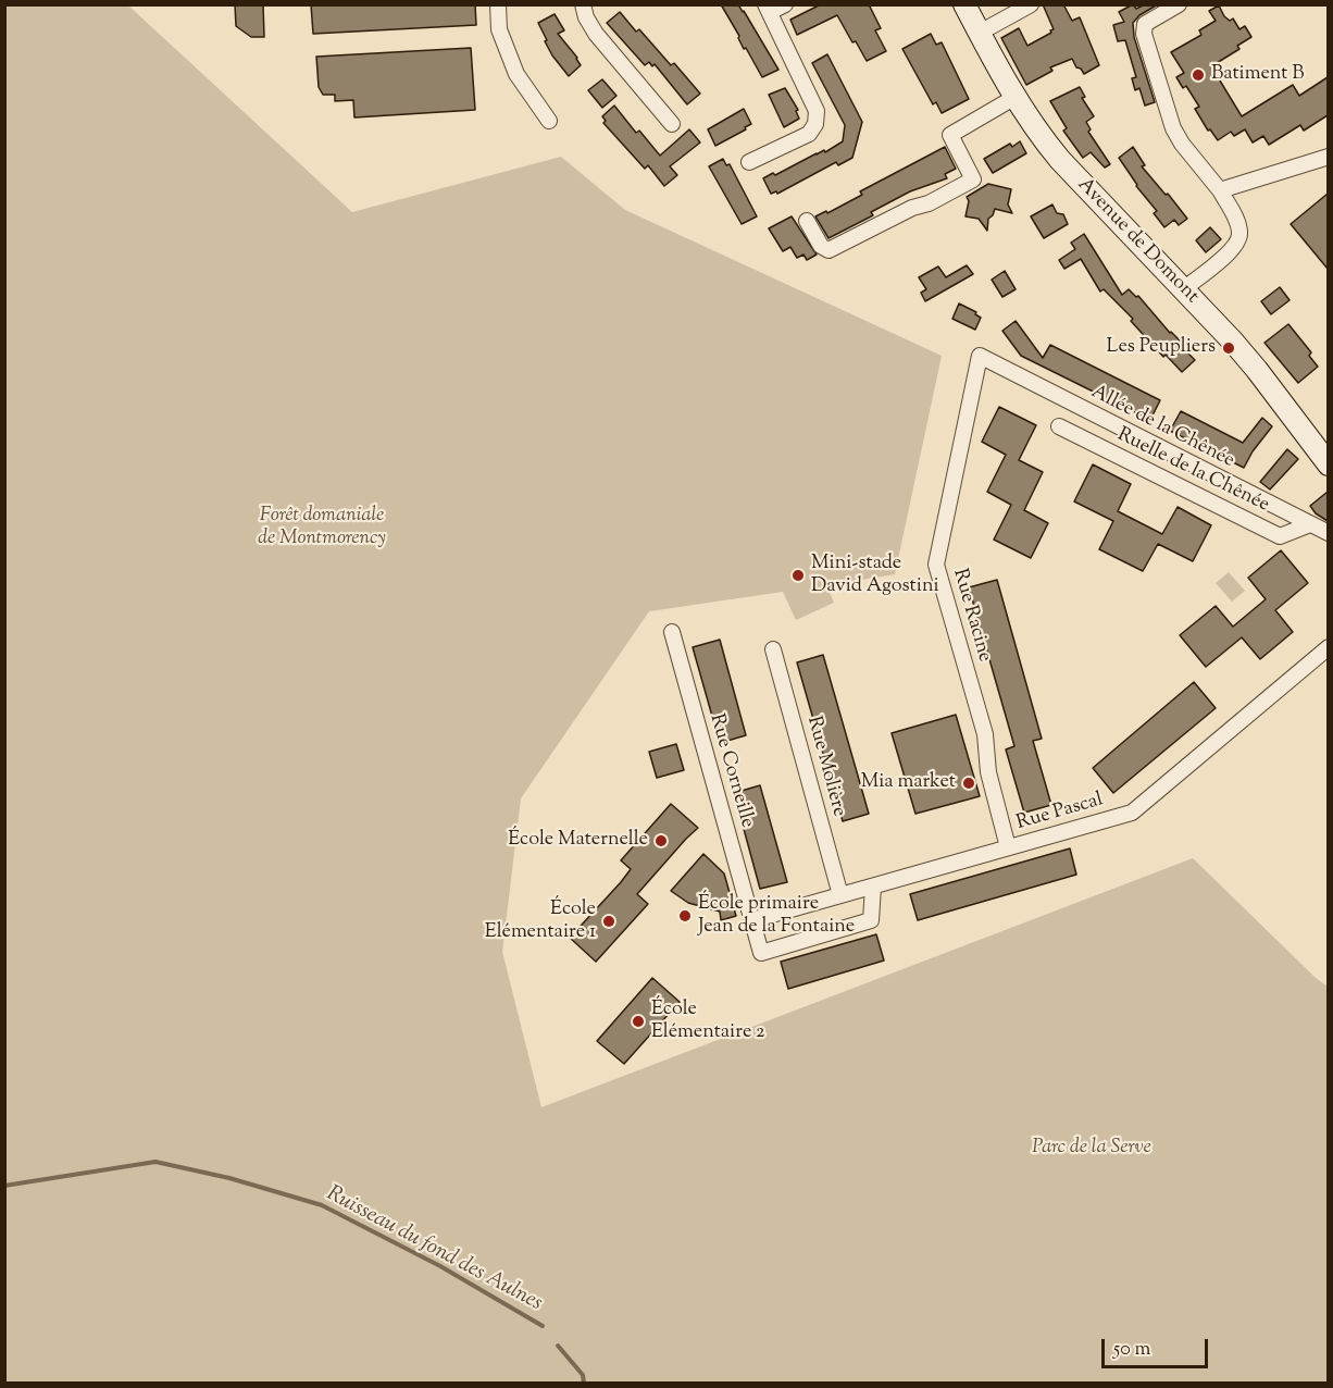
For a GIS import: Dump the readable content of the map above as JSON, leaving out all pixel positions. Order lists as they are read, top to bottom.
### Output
{
  "streets": {
    "main road": ["Avenue de Domont"],
    "street": [
      "Allée de la Chênée",
      "Ruelle de la Chênée",
      "Rue Racine",
      "Rue Molière",
      "Rue Corneille",
      "Rue Pascal"
    ]
  },
  "crossings": [
    ["Allée de la Chênée", "Ruelle de la Chênée"],
    ["Allée de la Chênée", "Rue Racine"],
    ["Rue Racine", "Rue Pascal"],
    ["Rue Molière", "Rue Pascal"],
    ["Rue Corneille", "Rue Pascal"]
  ],
  "water": ["Ruisseau du fond des Aulnes"],
  "parks": ["Forêt domaniale de Montmorency", "Parc de la Serve"],
  "places": [
    "Batiment B",
    "Les Peupliers",
    "Mini-stade David Agostini",
    "Mia market",
    "École Maternelle",
    "École primaire Jean de la Fontaine",
    "École Elémentaire 1",
    "École Elémentaire 2"
  ],
  "scale_bar": "50 m"
}
